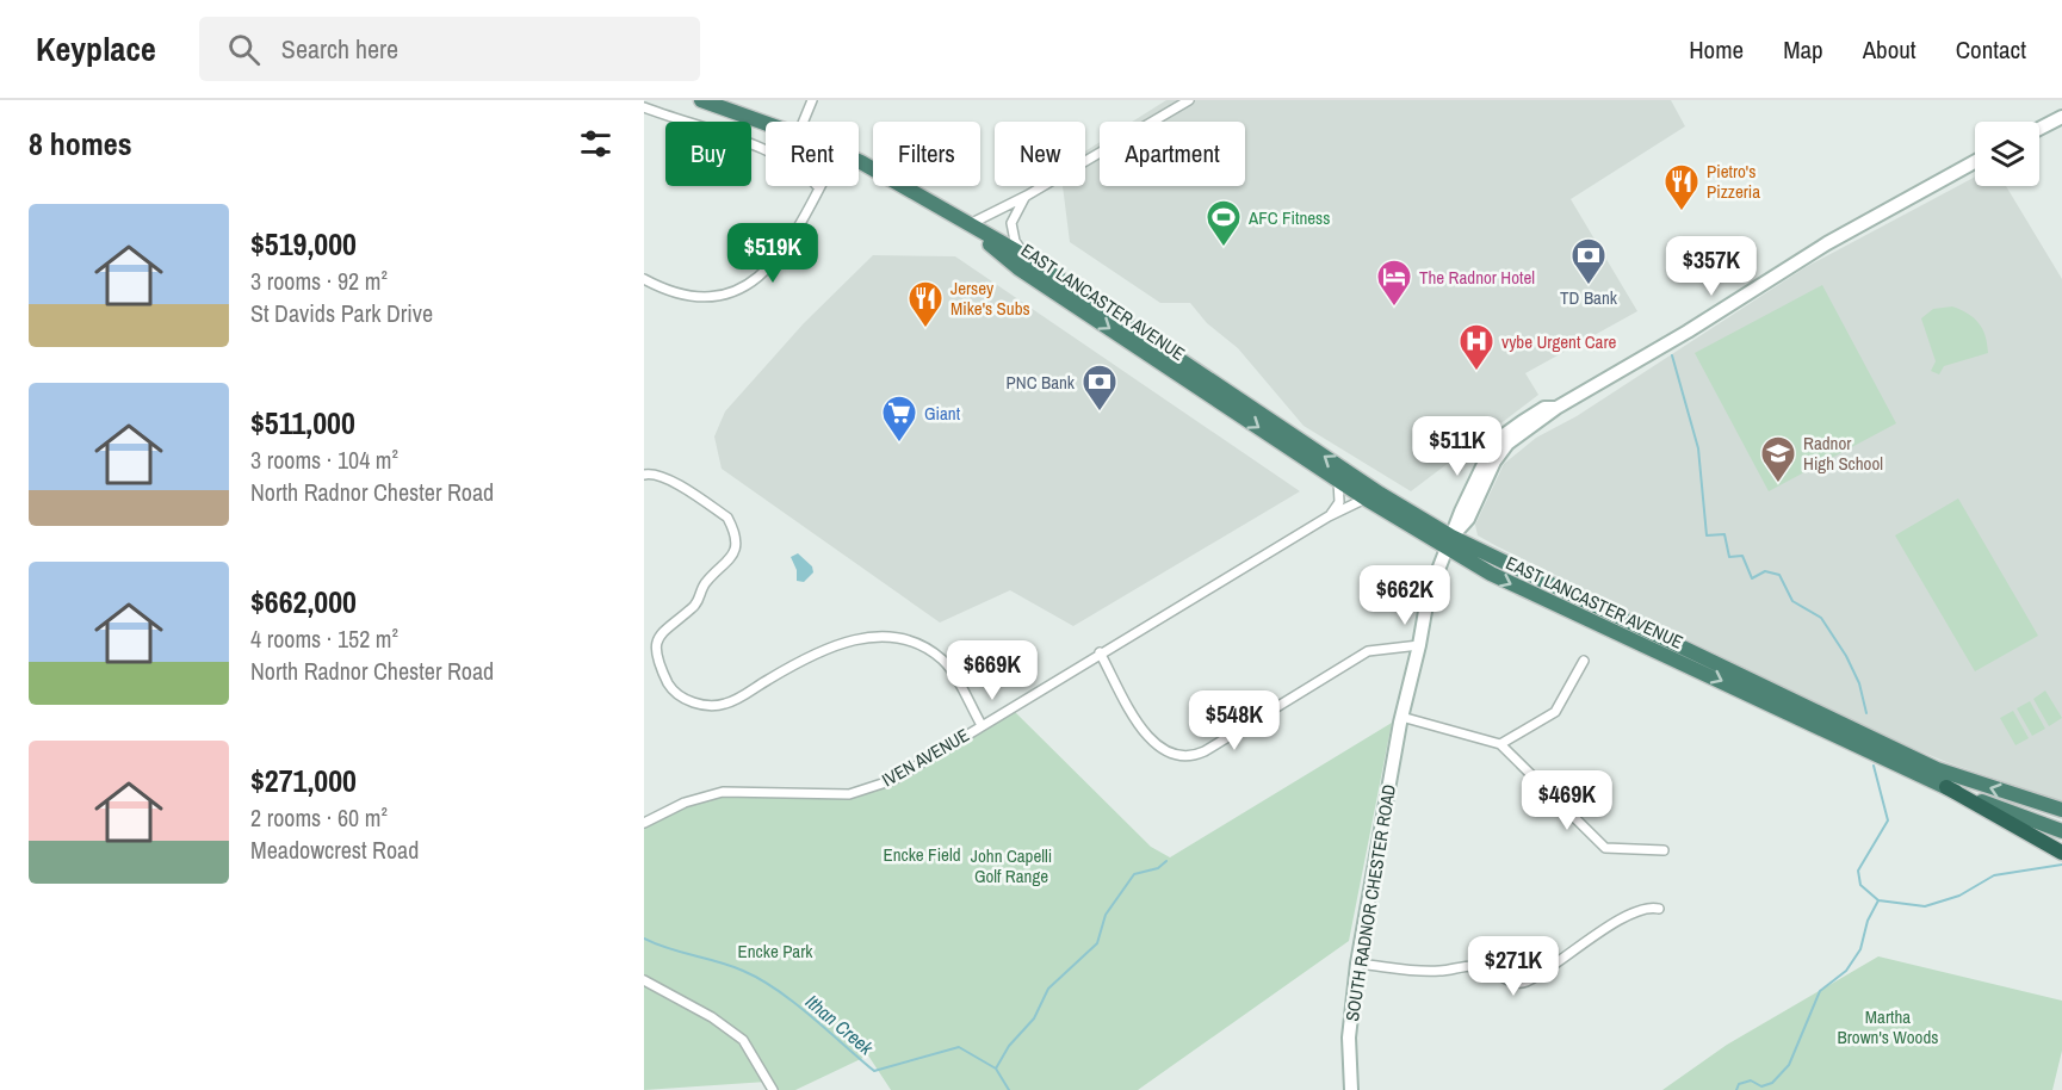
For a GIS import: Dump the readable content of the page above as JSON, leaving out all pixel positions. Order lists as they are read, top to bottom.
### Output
{
  "streets": {
    "highway": ["EAST LANCASTER AVENUE"],
    "main road": ["SOUTH RADNOR CHESTER ROAD"],
    "street": ["IVEN AVENUE"]
  },
  "crossings": [
    ["EAST LANCASTER AVENUE", "IVEN AVENUE"],
    ["EAST LANCASTER AVENUE", "SOUTH RADNOR CHESTER ROAD"]
  ],
  "water": ["Ithan Creek"],
  "parks": [
    "Encke Field",
    "John Capelli Golf Range",
    "Encke Park",
    "Martha Brown's Woods"
  ],
  "places": {
    "restaurant": ["Pietro's Pizzeria", "Jersey Mike's Subs"],
    "sports": ["AFC Fitness"],
    "bank": ["TD Bank", "PNC Bank"],
    "hotel": ["The Radnor Hotel"],
    "hospital": ["vybe Urgent Care"],
    "supermarket": ["Giant"],
    "school or university": ["Radnor High School"]
  },
  "page": {
    "header": "Keyplace",
    "search": "Search here",
    "nav": [
      "Home",
      "Map",
      "About",
      "Contact"
    ],
    "heading": "8 homes",
    "chip": [
      "Buy",
      "Rent",
      "Filters",
      "New",
      "Apartment"
    ],
    "list": [
      {
        "name": "$519,000",
        "note": "3 rooms · 92 m² · St Davids Park Drive"
      },
      {
        "name": "$511,000",
        "note": "3 rooms · 104 m² · North Radnor Chester Road"
      },
      {
        "name": "$662,000",
        "note": "4 rooms · 152 m² · North Radnor Chester Road"
      },
      {
        "name": "$271,000",
        "note": "2 rooms · 60 m² · Meadowcrest Road"
      }
    ],
    "price": [
      "$519K",
      "$357K",
      "$511K",
      "$662K",
      "$669K",
      "$548K",
      "$469K",
      "$271K"
    ]
  }
}
